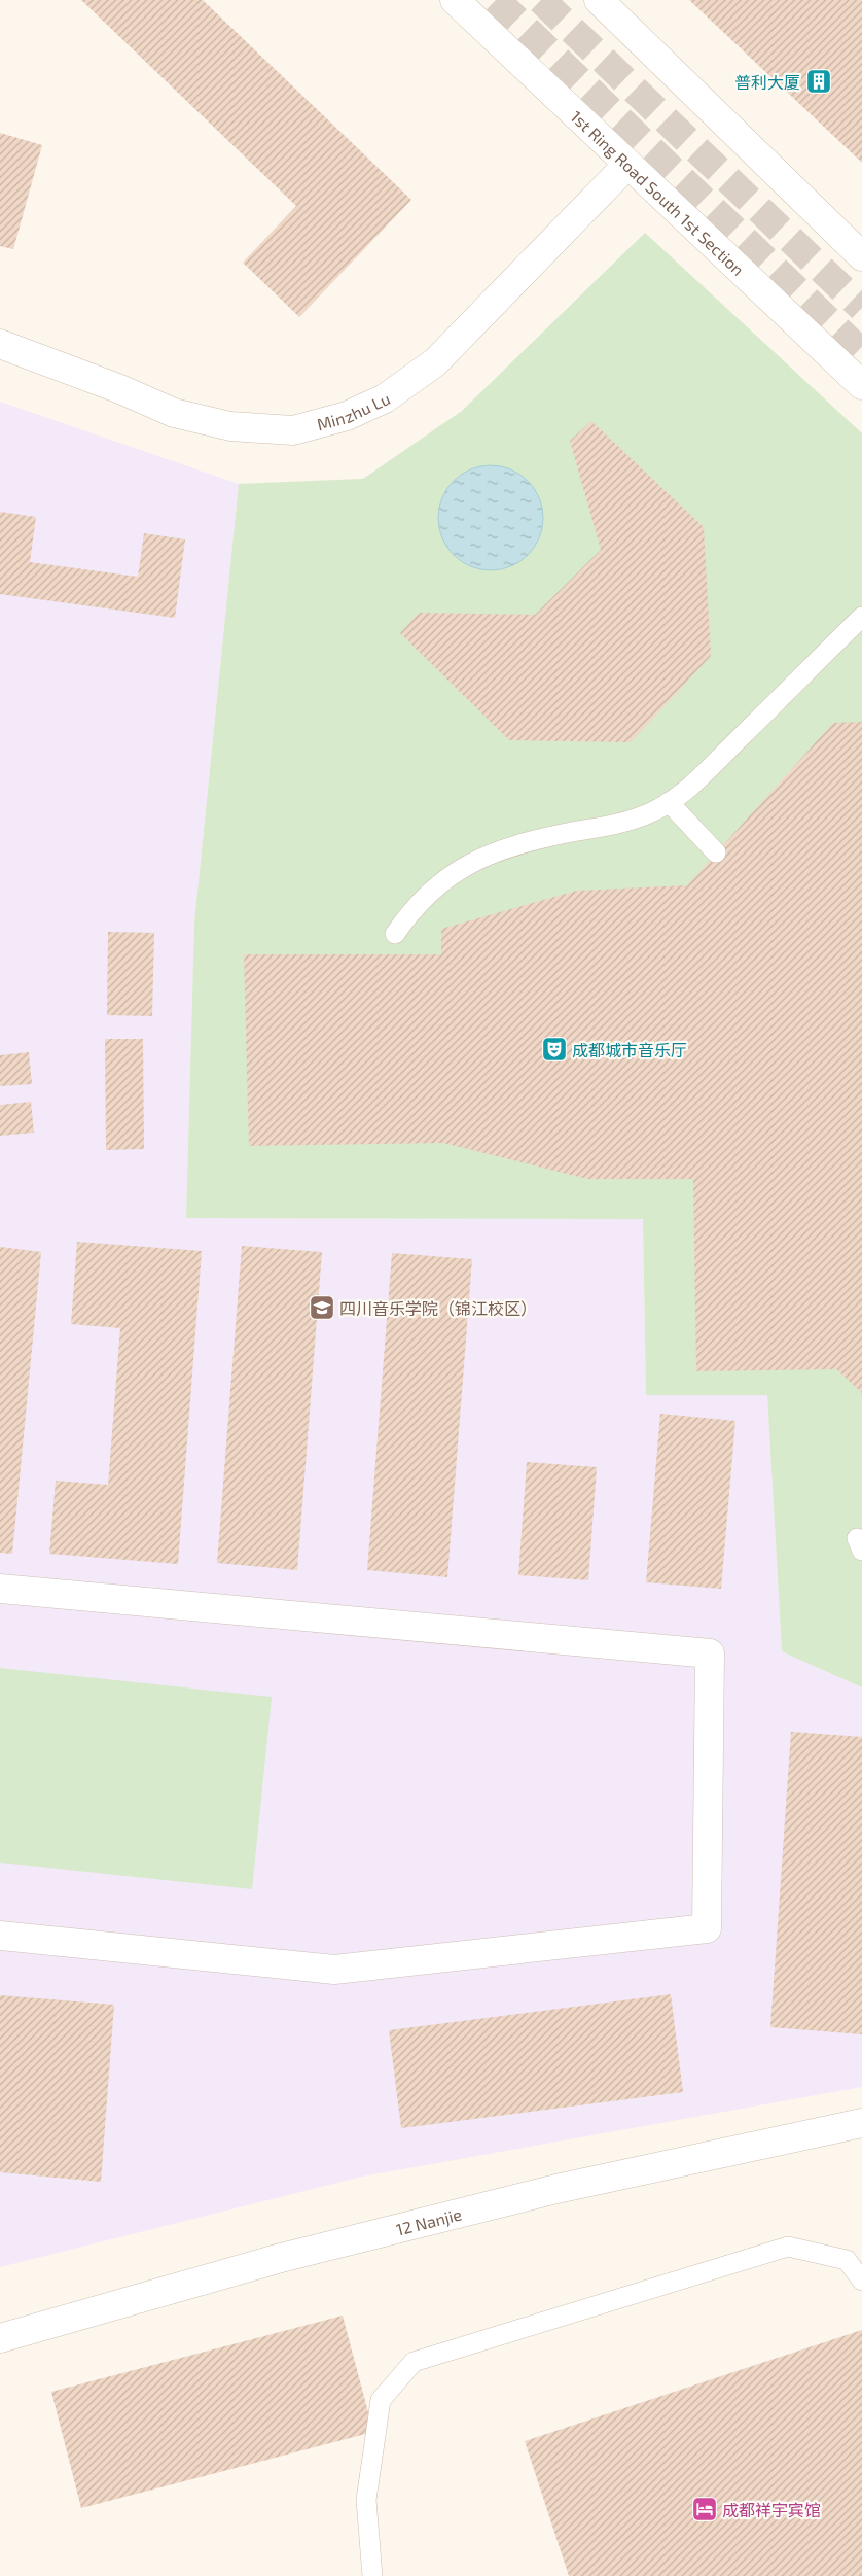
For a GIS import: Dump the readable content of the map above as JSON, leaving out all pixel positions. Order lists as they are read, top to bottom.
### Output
{
  "streets": {
    "street": ["1st Ring Road South 1st Section", "Minzhu Lu", "12 Nanjie"]
  },
  "crossings": [
    ["1st Ring Road South 1st Section", "Minzhu Lu"]
  ],
  "places": {
    "building": ["普利大厦"],
    "theatre": ["成都城市音乐厅"],
    "school or university": ["四川音乐学院（锦江校区）"],
    "hotel": ["成都祥宇宾馆"]
  }
}
